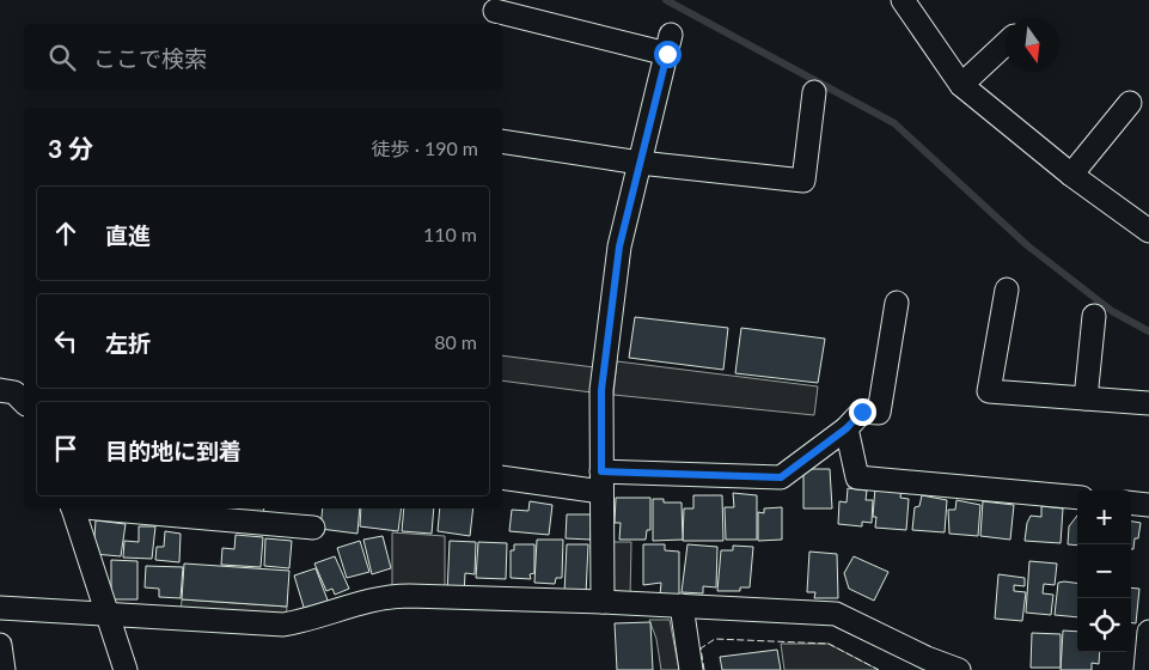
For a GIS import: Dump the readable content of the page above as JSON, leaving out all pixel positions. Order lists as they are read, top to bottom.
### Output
{
  "north": "bottom",
  "page": {
    "search": "ここで検索",
    "heading": ["3 分", "徒歩 · 190 m"],
    "list": [
      ["直進", "110 m"],
      ["左折", "80 m"],
      "目的地に到着"
    ],
    "map_buttons": ["+", "−"]
  }
}
